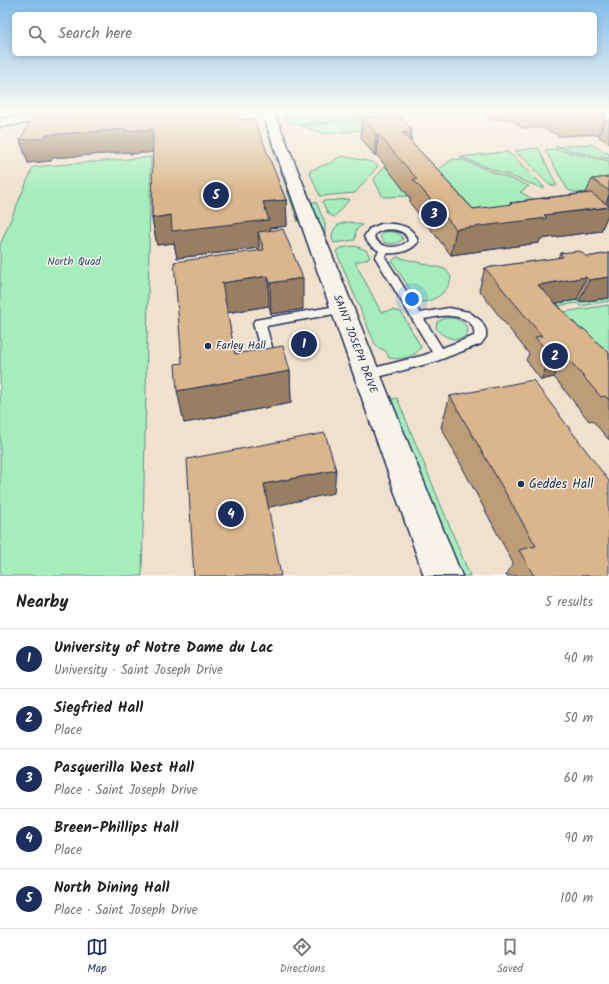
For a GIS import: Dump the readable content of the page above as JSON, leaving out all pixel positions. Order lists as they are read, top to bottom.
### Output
{
  "streets": {
    "street": ["SAINT JOSEPH DRIVE"]
  },
  "parks": ["North Quad"],
  "places": ["Farley Hall", "Geddes Hall"],
  "page": {
    "search": "Search here",
    "pins": [
      "5",
      "3",
      "1",
      "2",
      "4"
    ],
    "heading": ["Nearby", "5 results"],
    "list": [
      {
        "mark": "1",
        "name": "University of Notre Dame du Lac",
        "note": "University · Saint Joseph Drive",
        "value": "40 m"
      },
      {
        "mark": "2",
        "name": "Siegfried Hall",
        "note": "Place",
        "value": "50 m"
      },
      {
        "mark": "3",
        "name": "Pasquerilla West Hall",
        "note": "Place · Saint Joseph Drive",
        "value": "60 m"
      },
      {
        "mark": "4",
        "name": "Breen-Phillips Hall",
        "note": "Place",
        "value": "90 m"
      },
      {
        "mark": "5",
        "name": "North Dining Hall",
        "note": "Place · Saint Joseph Drive",
        "value": "100 m"
      }
    ],
    "nav": ["Map", "Directions", "Saved"]
  }
}
